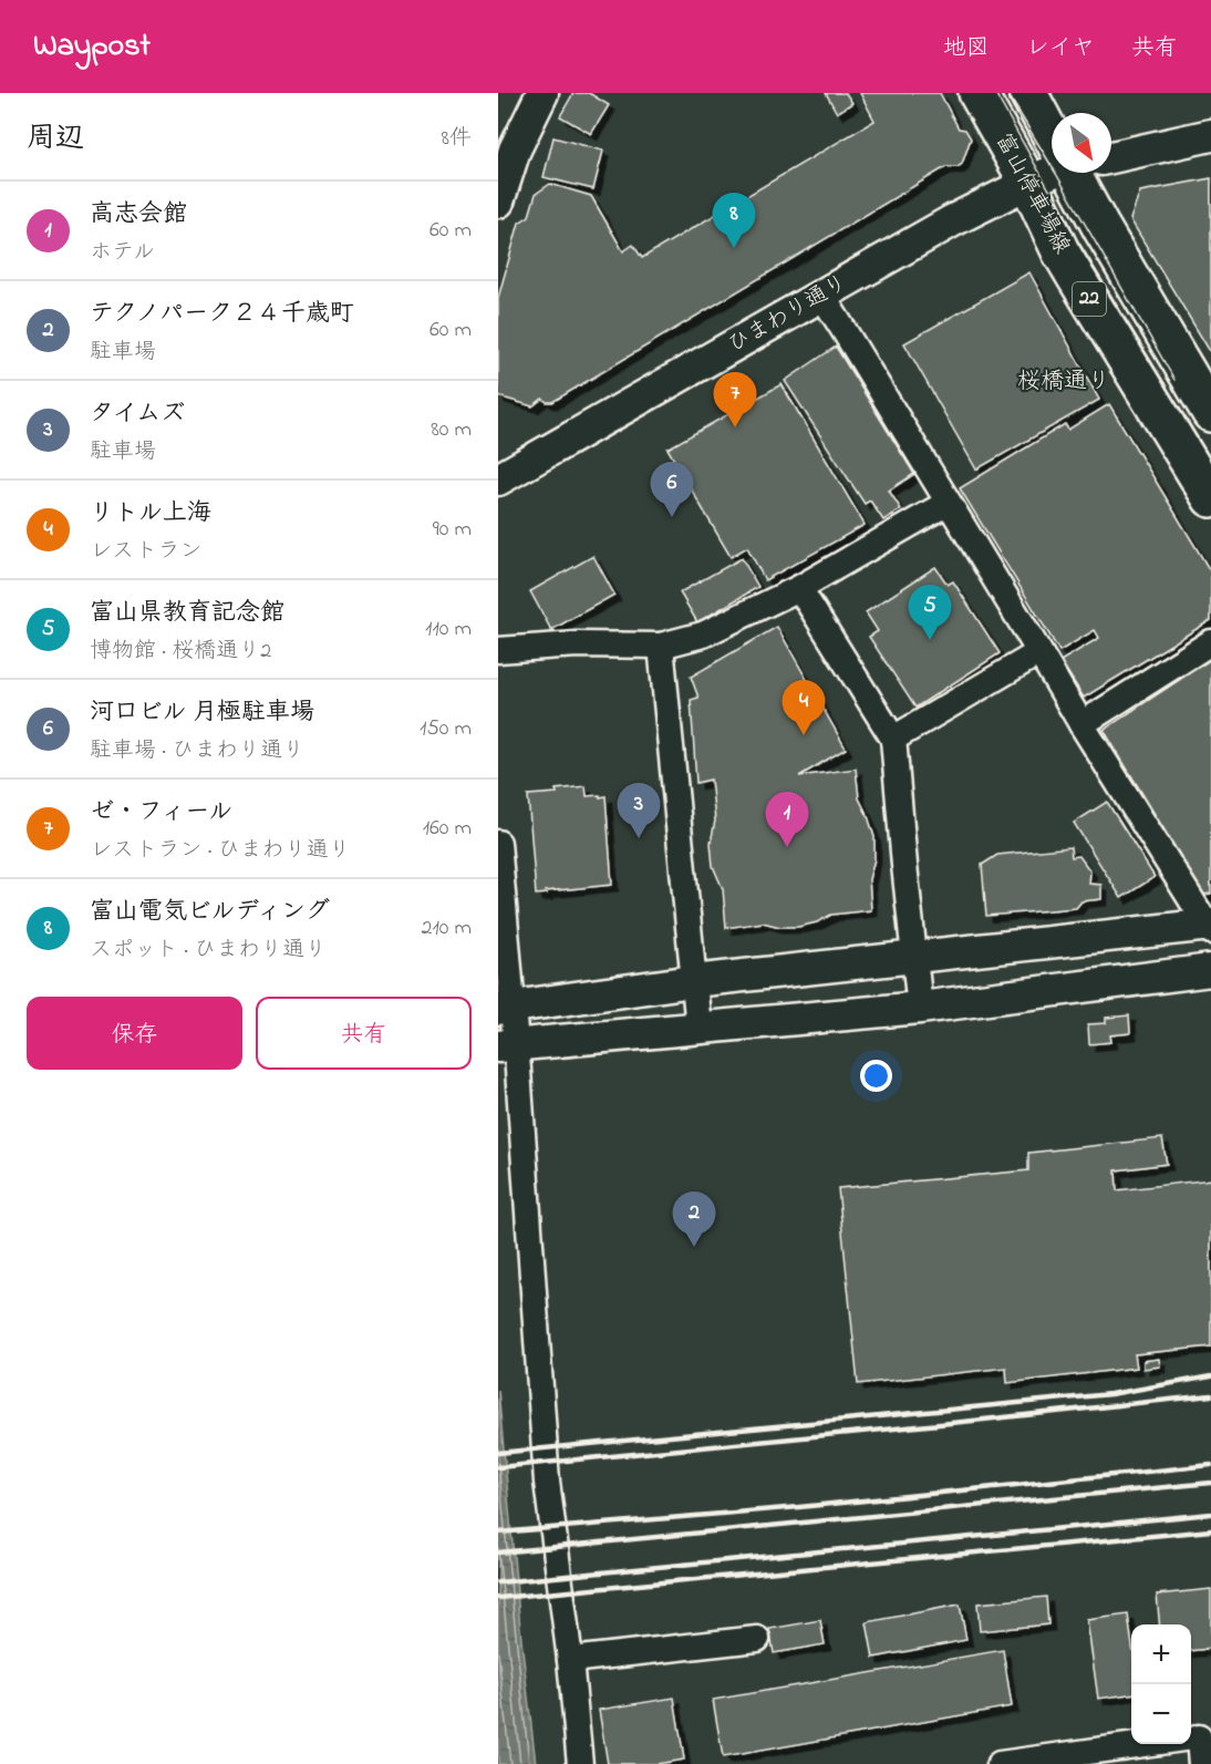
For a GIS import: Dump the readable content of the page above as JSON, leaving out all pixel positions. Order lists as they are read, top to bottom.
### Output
{
  "streets": {
    "main road": ["富山停車場線", "22"],
    "street": ["ひまわり通り"]
  },
  "crossings": [
    ["富山停車場線", "ひまわり通り"]
  ],
  "districts": ["桜橋通り"],
  "north": "bottom right",
  "page": {
    "header": "Waypost",
    "nav": ["地図", "レイヤ", "共有"],
    "heading": ["周辺", "8件"],
    "list": [
      {
        "mark": "1",
        "name": "高志会館",
        "note": "ホテル",
        "value": "60 m"
      },
      {
        "mark": "2",
        "name": "テクノパーク２４千歳町",
        "note": "駐車場",
        "value": "60 m"
      },
      {
        "mark": "3",
        "name": "タイムズ",
        "note": "駐車場",
        "value": "80 m"
      },
      {
        "mark": "4",
        "name": "リトル上海",
        "note": "レストラン",
        "value": "90 m"
      },
      {
        "mark": "5",
        "name": "富山県教育記念館",
        "note": "博物館 · 桜橋通り2",
        "value": "110 m"
      },
      {
        "mark": "6",
        "name": "河口ビル 月極駐車場",
        "note": "駐車場 · ひまわり通り",
        "value": "150 m"
      },
      {
        "mark": "7",
        "name": "ゼ・フィール",
        "note": "レストラン · ひまわり通り",
        "value": "160 m"
      },
      {
        "mark": "8",
        "name": "富山電気ビルディング",
        "note": "スポット · ひまわり通り",
        "value": "210 m"
      }
    ],
    "pins": [
      "8",
      "7",
      "6",
      "5",
      "4",
      "3",
      "1",
      "2"
    ],
    "buttons": ["保存", "共有"],
    "map_buttons": ["+", "−"]
  }
}
